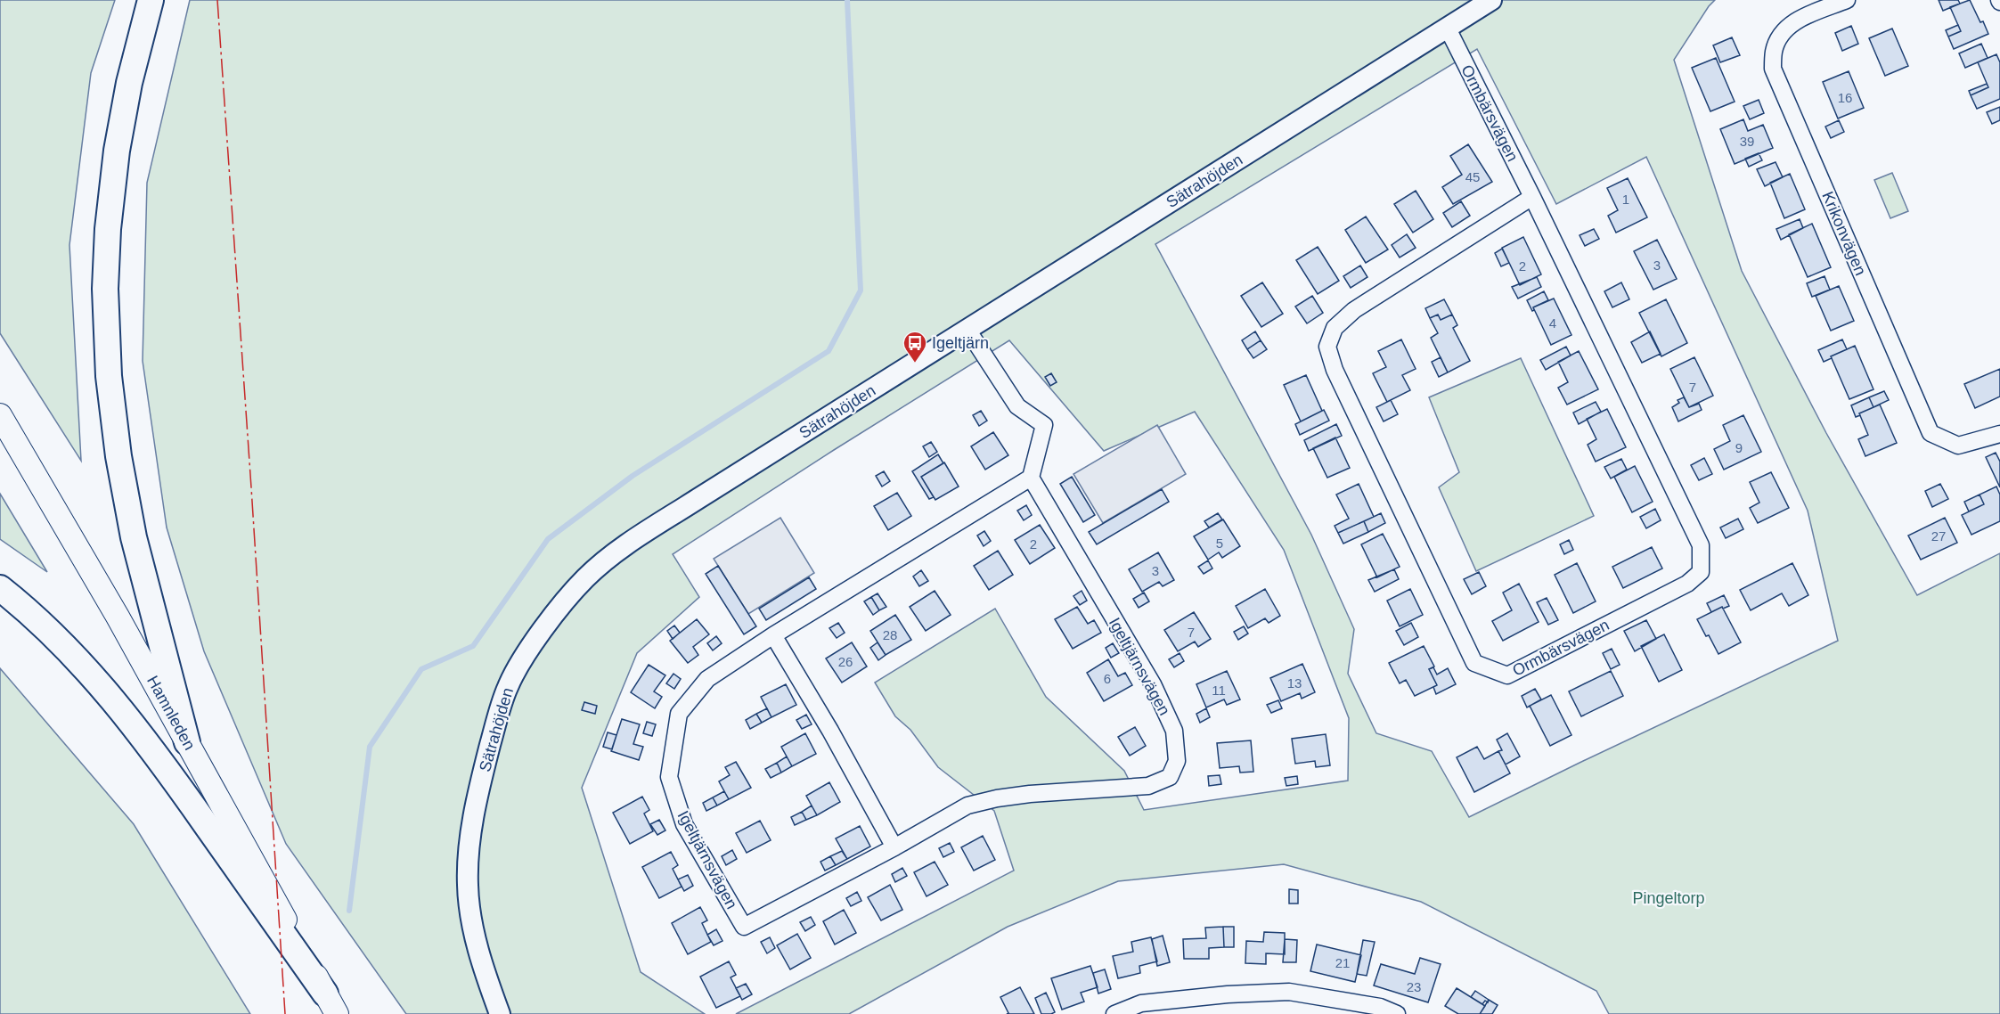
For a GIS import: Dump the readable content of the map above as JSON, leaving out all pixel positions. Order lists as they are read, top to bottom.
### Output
{
  "streets": {
    "main road": ["Hamnleden"],
    "street": [
      "Ormbärsvägen",
      "Sätrahöjden",
      "Krikonvägen",
      "Igeltjärnsvägen"
    ]
  },
  "crossings": [
    ["Ormbärsvägen", "Sätrahöjden"]
  ],
  "parks": ["Pingeltorp"],
  "places": {
    "bus stop": ["Igeltjärn"]
  },
  "house_numbers": [
    "16",
    "39",
    "45",
    "1",
    "3",
    "2",
    "4",
    "7",
    "9",
    "27",
    "5",
    "2",
    "3",
    "7",
    "28",
    "26",
    "6",
    "13",
    "11",
    "21",
    "23"
  ]
}
